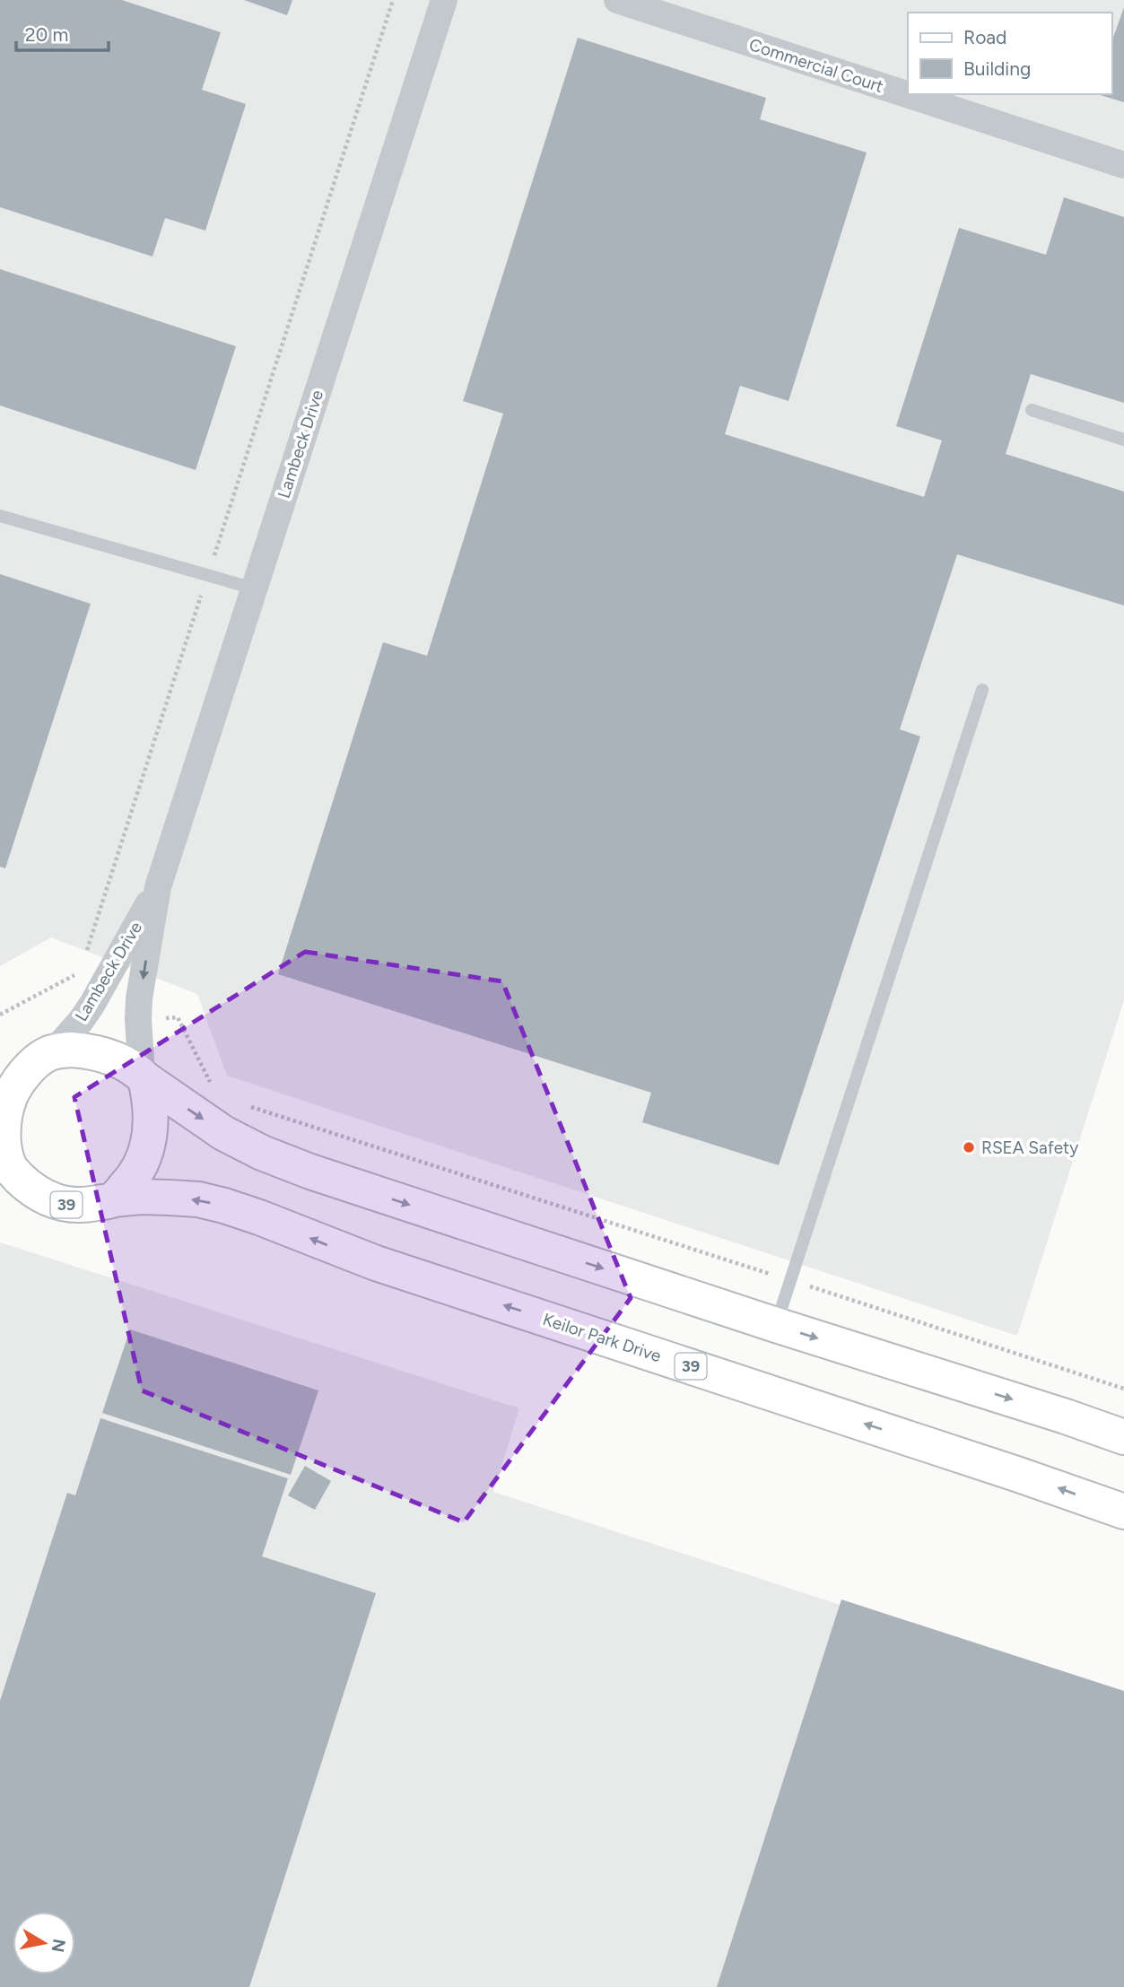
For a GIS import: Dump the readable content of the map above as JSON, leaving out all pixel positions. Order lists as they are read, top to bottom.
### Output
{
  "streets": {
    "main road": ["39", "Keilor Park Drive"],
    "street": ["Commercial Court", "Lambeck Drive"]
  },
  "crossings": [
    ["Lambeck Drive", "39"],
    ["Lambeck Drive", "Keilor Park Drive"],
    ["39", "Keilor Park Drive"]
  ],
  "places": ["RSEA Safety"],
  "legend": ["Road", "Building"],
  "scale_bar": "20 m",
  "north": "right"
}
